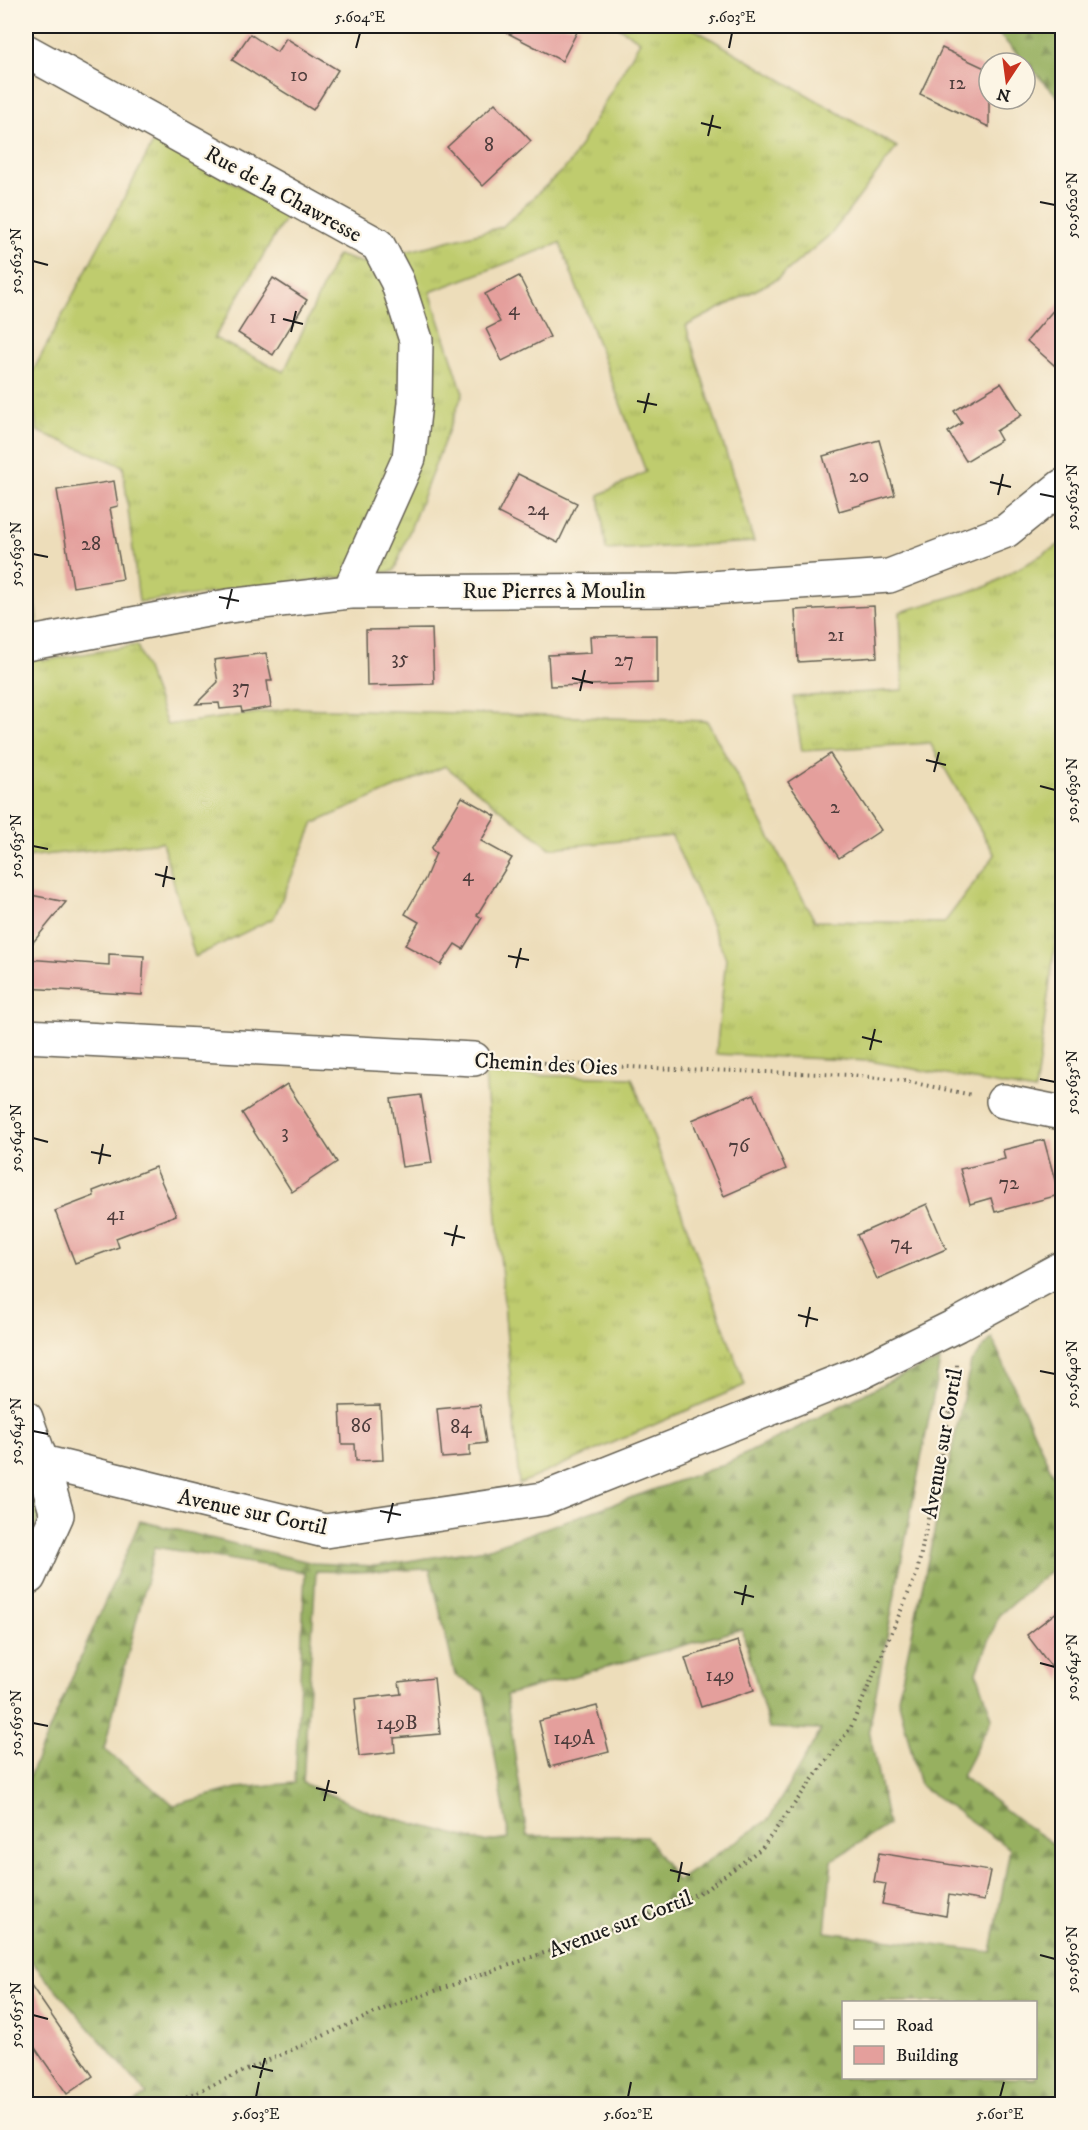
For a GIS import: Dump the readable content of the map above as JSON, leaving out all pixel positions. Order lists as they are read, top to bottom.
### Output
{
  "streets": {
    "street": [
      "Rue de la Chawresse",
      "Rue Pierres à Moulin",
      "Chemin des Oies",
      "Avenue sur Cortil"
    ]
  },
  "crossings": [
    ["Rue de la Chawresse", "Rue Pierres à Moulin"]
  ],
  "house_numbers": [
    "10",
    "12",
    "8",
    "4",
    "1",
    "20",
    "24",
    "28",
    "21",
    "35",
    "27",
    "37",
    "2",
    "4",
    "3",
    "76",
    "72",
    "41",
    "74",
    "86",
    "84",
    "149",
    "149B",
    "149A"
  ],
  "legend": ["Road", "Building"],
  "north": "bottom",
  "coordinates": [
    "5.604°E",
    "5.603°E",
    "50.5620°N",
    "50.5625°N",
    "50.5630°N",
    "50.5635°N",
    "50.5640°N",
    "50.5645°N",
    "50.5650°N",
    "50.5655°N",
    "5.602°E",
    "5.601°E"
  ]
}
